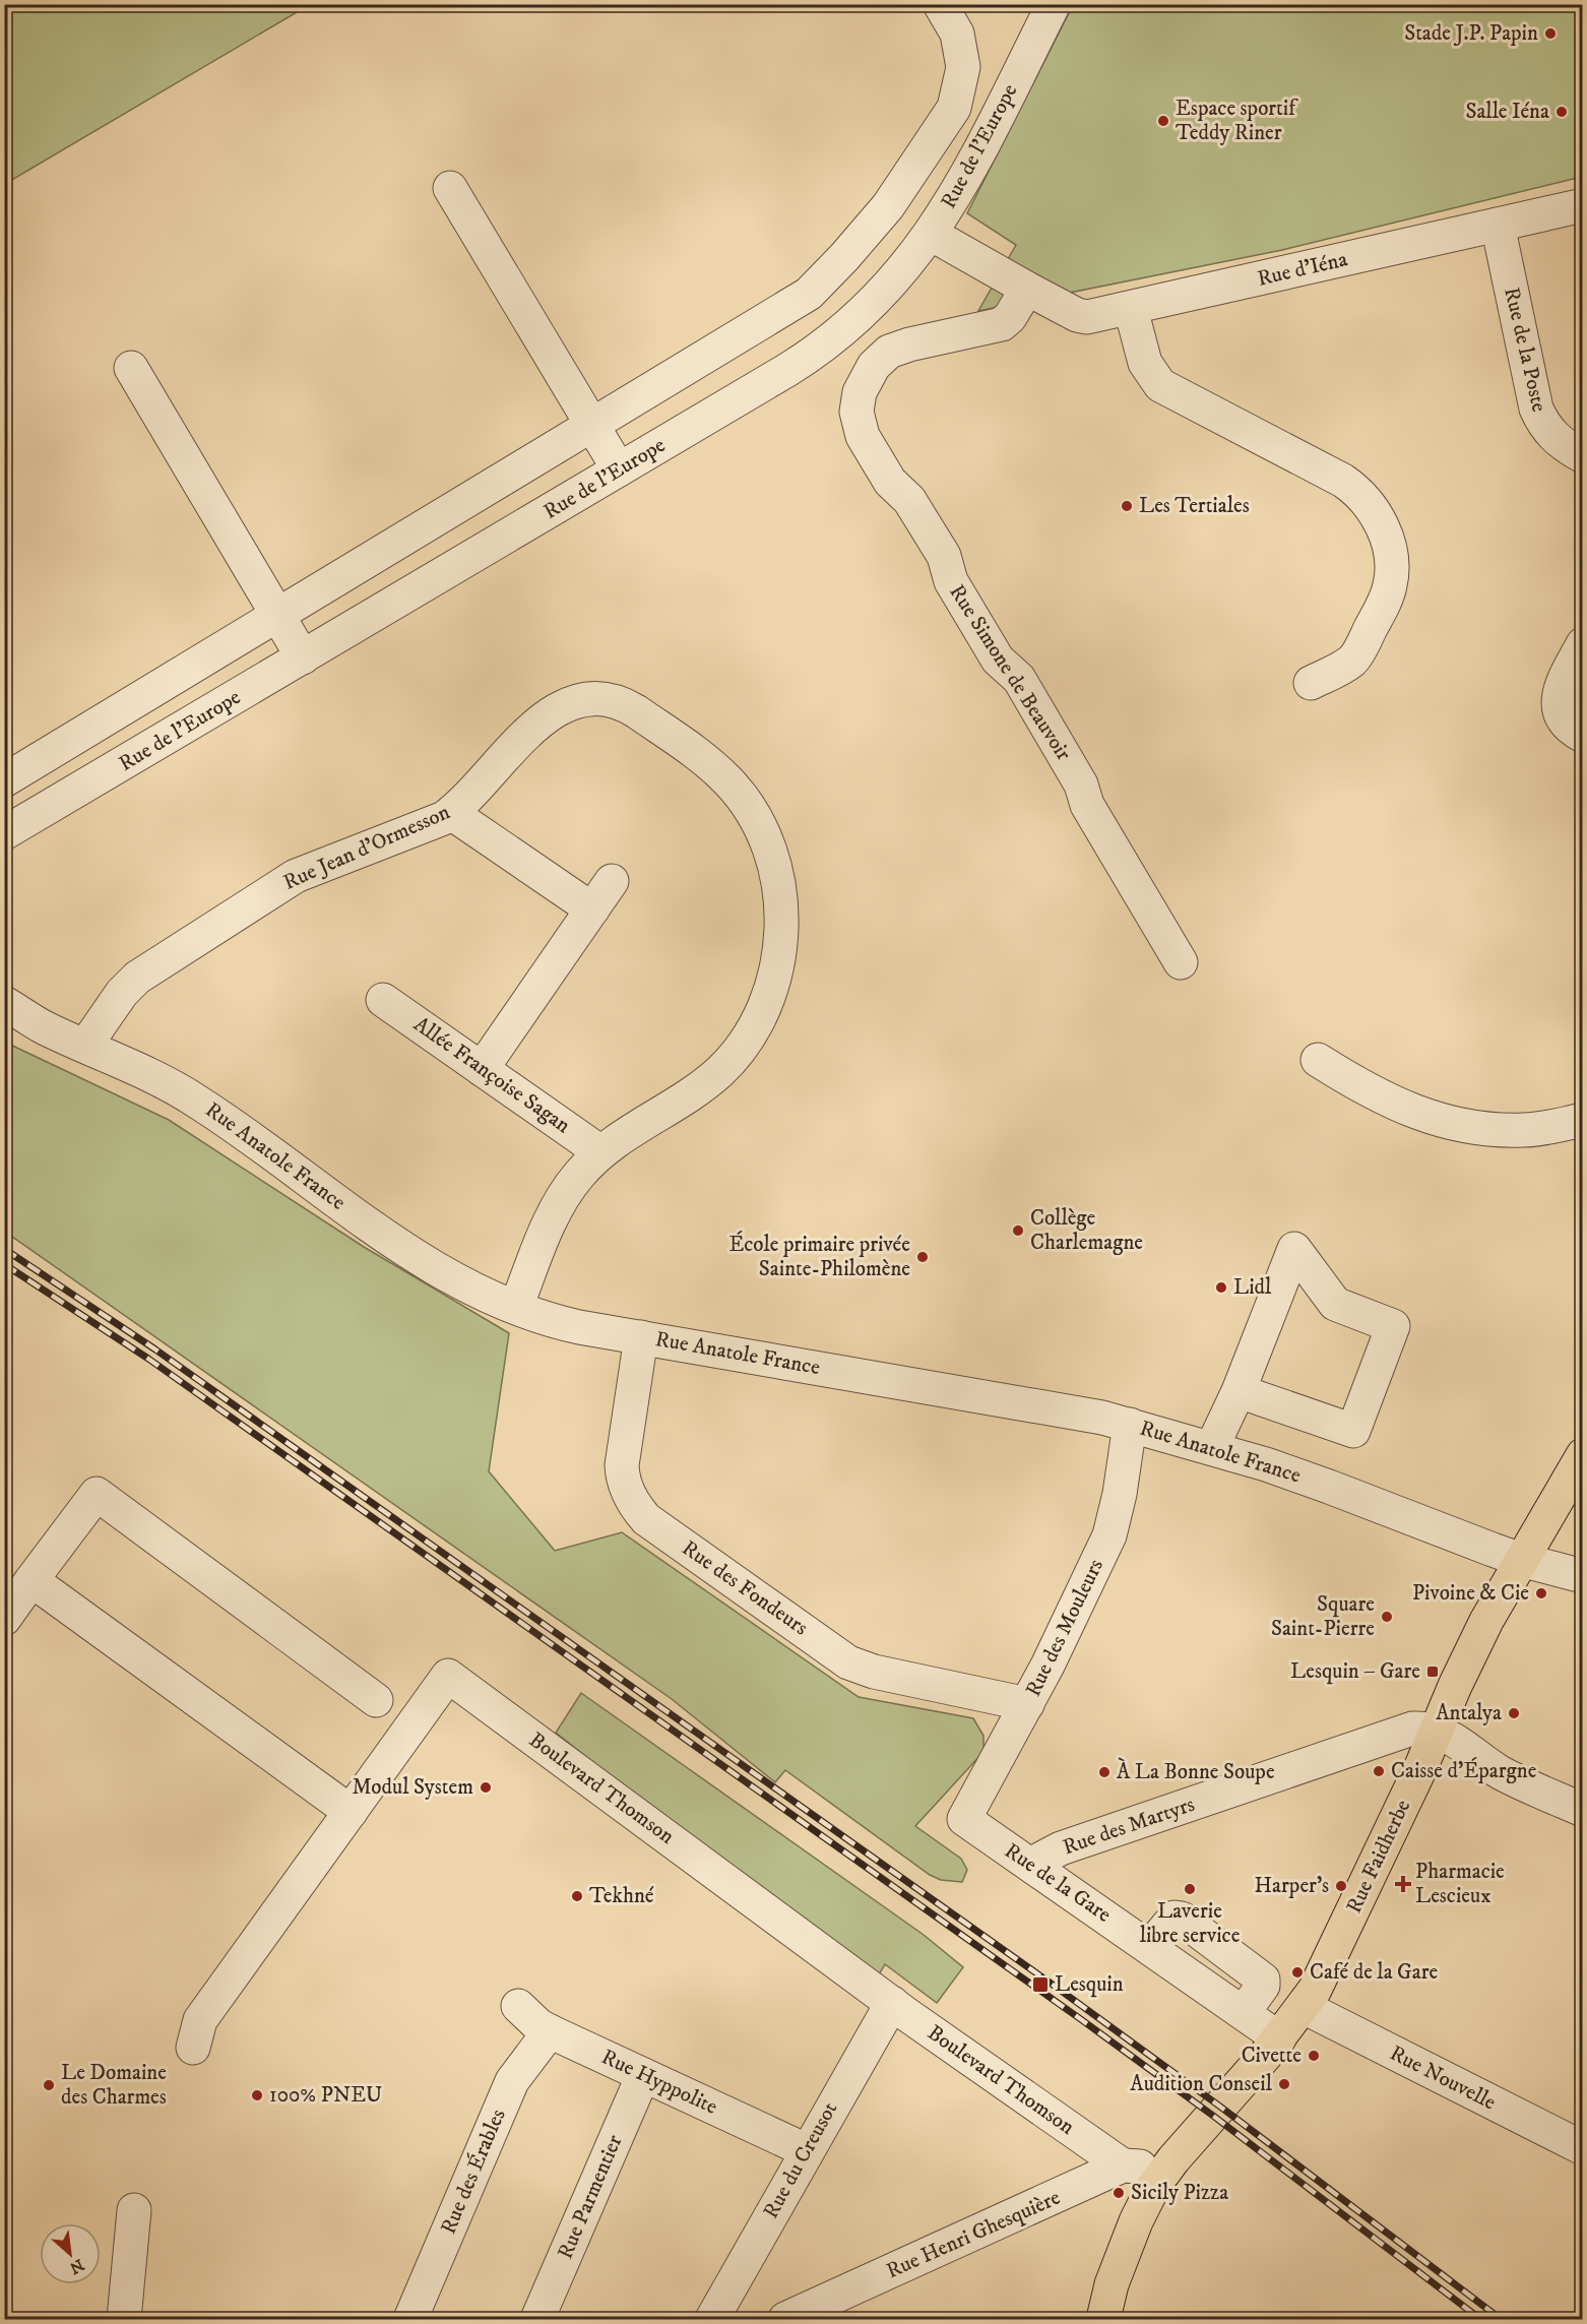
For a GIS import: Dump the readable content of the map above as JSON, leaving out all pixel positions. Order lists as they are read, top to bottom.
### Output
{
  "streets": {
    "main road": ["Rue Faidherbe"],
    "street": [
      "Rue de l'Europe",
      "Rue d'Iéna",
      "Rue de la Poste",
      "Rue Simone de Beauvoir",
      "Rue Jean d'Ormesson",
      "Allée Françoise Sagan",
      "Rue Anatole France",
      "Rue des Fondeurs",
      "Rue des Mouleurs",
      "Boulevard Thomson",
      "Rue des Martyrs",
      "Rue de la Gare",
      "Rue Nouvelle",
      "Rue Hyppolite",
      "Rue du Creusot",
      "Rue des Érables",
      "Rue Parmentier",
      "Rue Henri Ghesquière"
    ]
  },
  "crossings": [
    ["Rue de l'Europe", "Rue d'Iéna"],
    ["Rue d'Iéna", "Rue de la Poste"],
    ["Rue d'Iéna", "Rue Simone de Beauvoir"],
    ["Rue Jean d'Ormesson", "Allée Françoise Sagan"],
    ["Rue Jean d'Ormesson", "Rue Anatole France"],
    ["Rue Anatole France", "Rue des Fondeurs"],
    ["Rue Anatole France", "Rue des Mouleurs"],
    ["Rue Anatole France", "Rue Faidherbe"],
    ["Rue des Fondeurs", "Rue des Mouleurs"],
    ["Rue des Mouleurs", "Rue de la Gare"],
    ["Boulevard Thomson", "Rue du Creusot"],
    ["Boulevard Thomson", "Rue Henri Ghesquière"],
    ["Rue des Martyrs", "Rue Faidherbe"],
    ["Rue des Martyrs", "Rue de la Gare"],
    ["Rue Faidherbe", "Rue de la Gare"],
    ["Rue Faidherbe", "Rue Nouvelle"],
    ["Rue Hyppolite", "Rue du Creusot"],
    ["Rue Hyppolite", "Rue des Érables"],
    ["Rue Hyppolite", "Rue Parmentier"]
  ],
  "places": {
    "other": [
      "Stade J.P. Papin",
      "Salle Iéna",
      "Espace sportif Teddy Riner",
      "Les Tertiales",
      "Collège Charlemagne",
      "École primaire privée Sainte-Philomène",
      "Lidl",
      "Pivoine & Cie",
      "Square Saint-Pierre",
      "Antalya",
      "Caisse d'Épargne",
      "À La Bonne Soupe",
      "Modul System",
      "Harper's",
      "Laverie libre service",
      "Tekhné",
      "Café de la Gare",
      "Civette",
      "Audition Conseil",
      "Le Domaine des Charmes",
      "100% PNEU",
      "Sicily Pizza"
    ],
    "transit": ["Lesquin – Gare", "Lesquin"],
    "health": ["Pharmacie Lescieux"]
  },
  "north": "bottom right"
}
